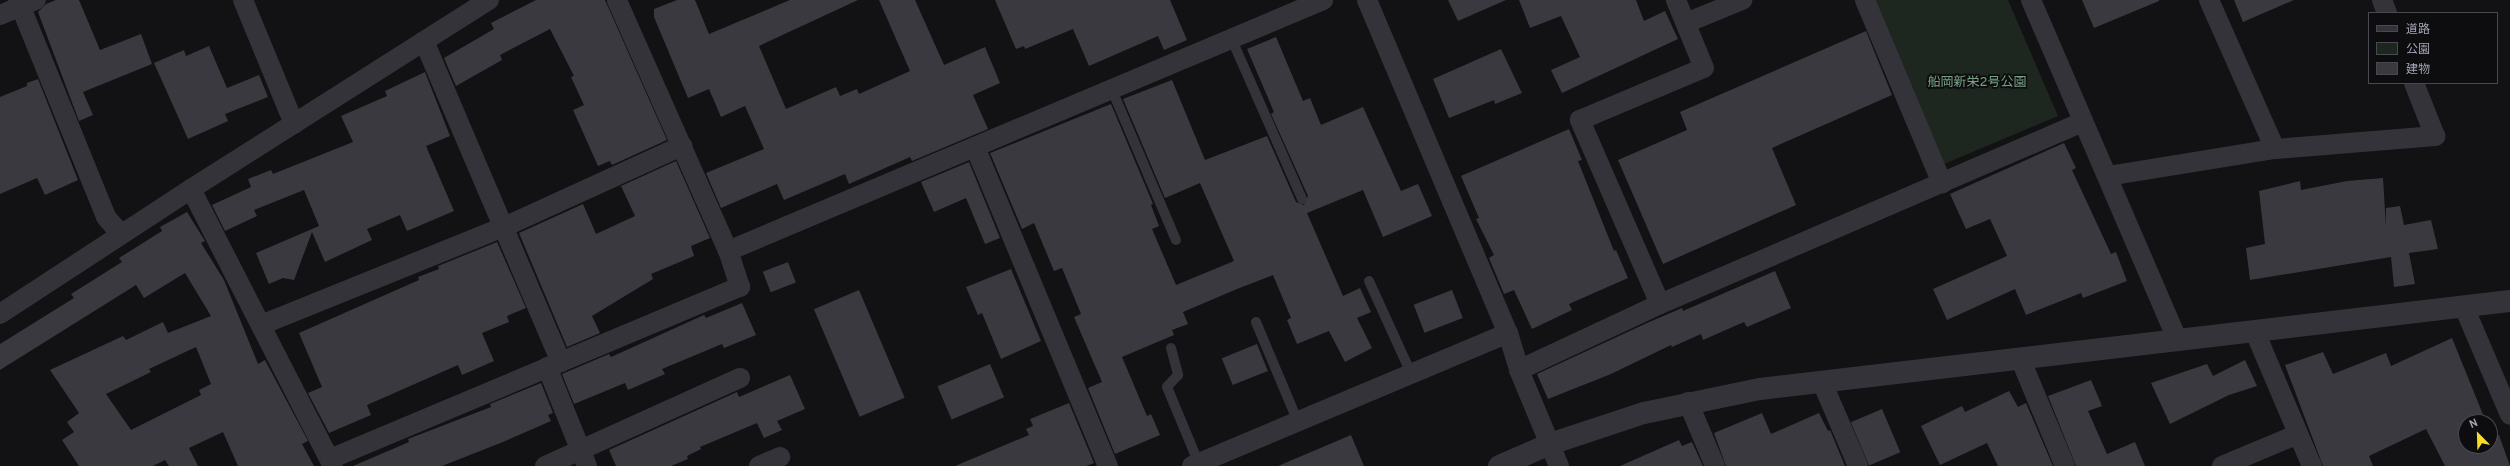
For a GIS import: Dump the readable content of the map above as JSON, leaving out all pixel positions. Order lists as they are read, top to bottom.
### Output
{
  "parks": ["船岡新栄2号公園"],
  "legend": ["道路", "公園", "建物"],
  "north": "top left"
}
